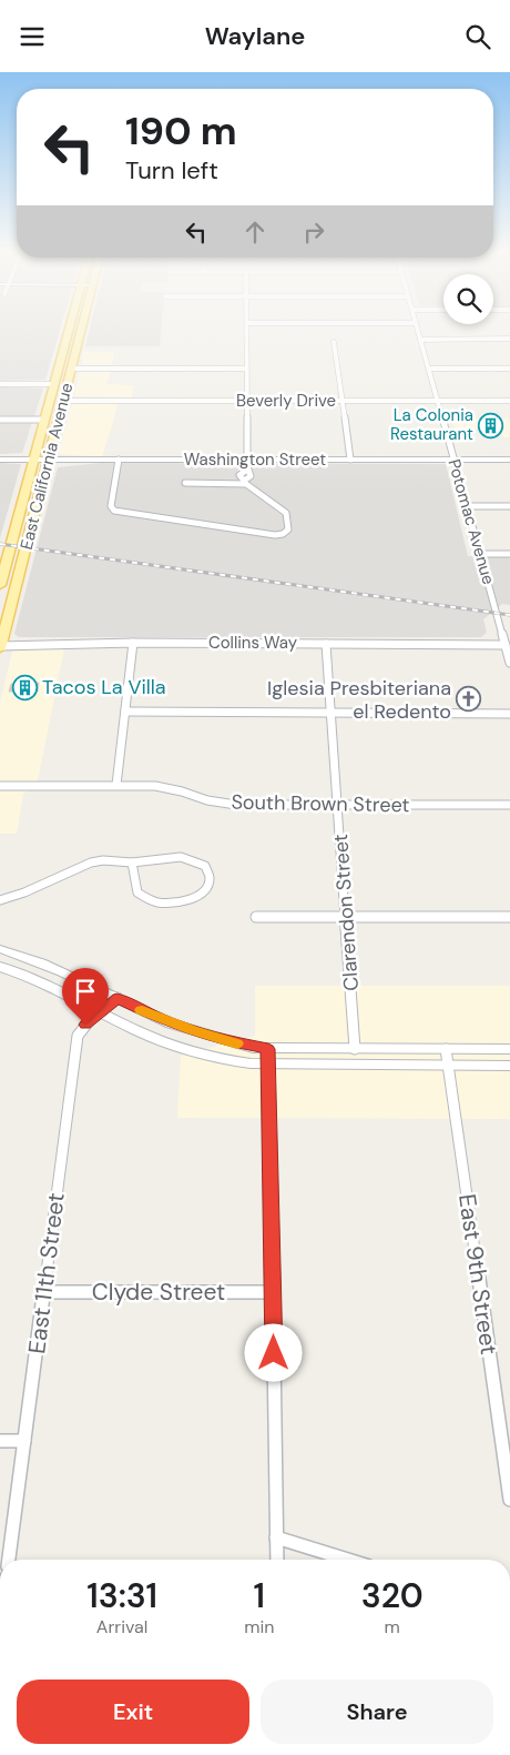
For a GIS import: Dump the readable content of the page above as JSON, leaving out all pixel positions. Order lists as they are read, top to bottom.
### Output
{
  "streets": {
    "main road": ["East California Avenue"],
    "street": [
      "Beverly Drive",
      "Washington Street",
      "Potomac Avenue",
      "Collins Way",
      "South Brown Street",
      "Clarendon Street",
      "East 11th Street",
      "East 9th Street",
      "Clyde Street"
    ]
  },
  "crossings": [
    ["Beverly Drive", "East California Avenue"],
    ["Beverly Drive", "Potomac Avenue"],
    ["Washington Street", "East California Avenue"],
    ["Washington Street", "Potomac Avenue"],
    ["East California Avenue", "Collins Way"],
    ["Potomac Avenue", "Collins Way"],
    ["Collins Way", "Clarendon Street"],
    ["South Brown Street", "Clarendon Street"],
    ["East 11th Street", "Clyde Street"]
  ],
  "places": {
    "building": ["La Colonia Restaurant", "Tacos La Villa"],
    "church": ["Iglesia Presbiteriana el Redento"]
  },
  "page": {
    "header": "Waylane",
    "turn": ["190 m", "Turn left"],
    "eta": [
      "13:31",
      "Arrival",
      "1",
      "min",
      "320",
      "m"
    ],
    "buttons": ["Exit", "Share"]
  }
}
